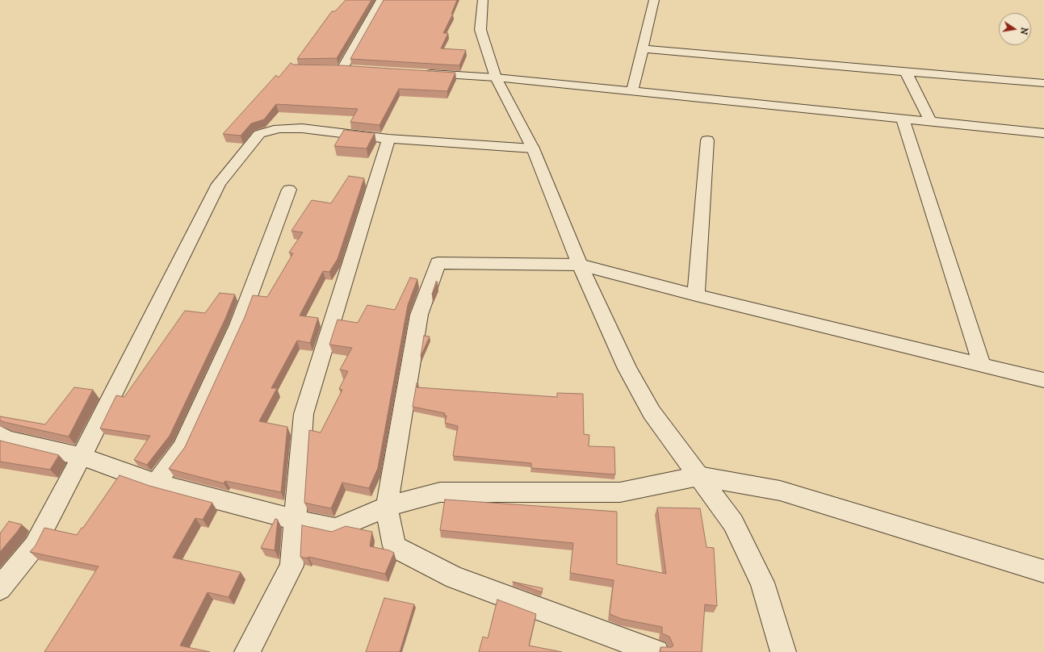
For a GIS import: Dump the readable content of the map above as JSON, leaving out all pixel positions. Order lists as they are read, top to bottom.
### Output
{
  "north": "right"
}
